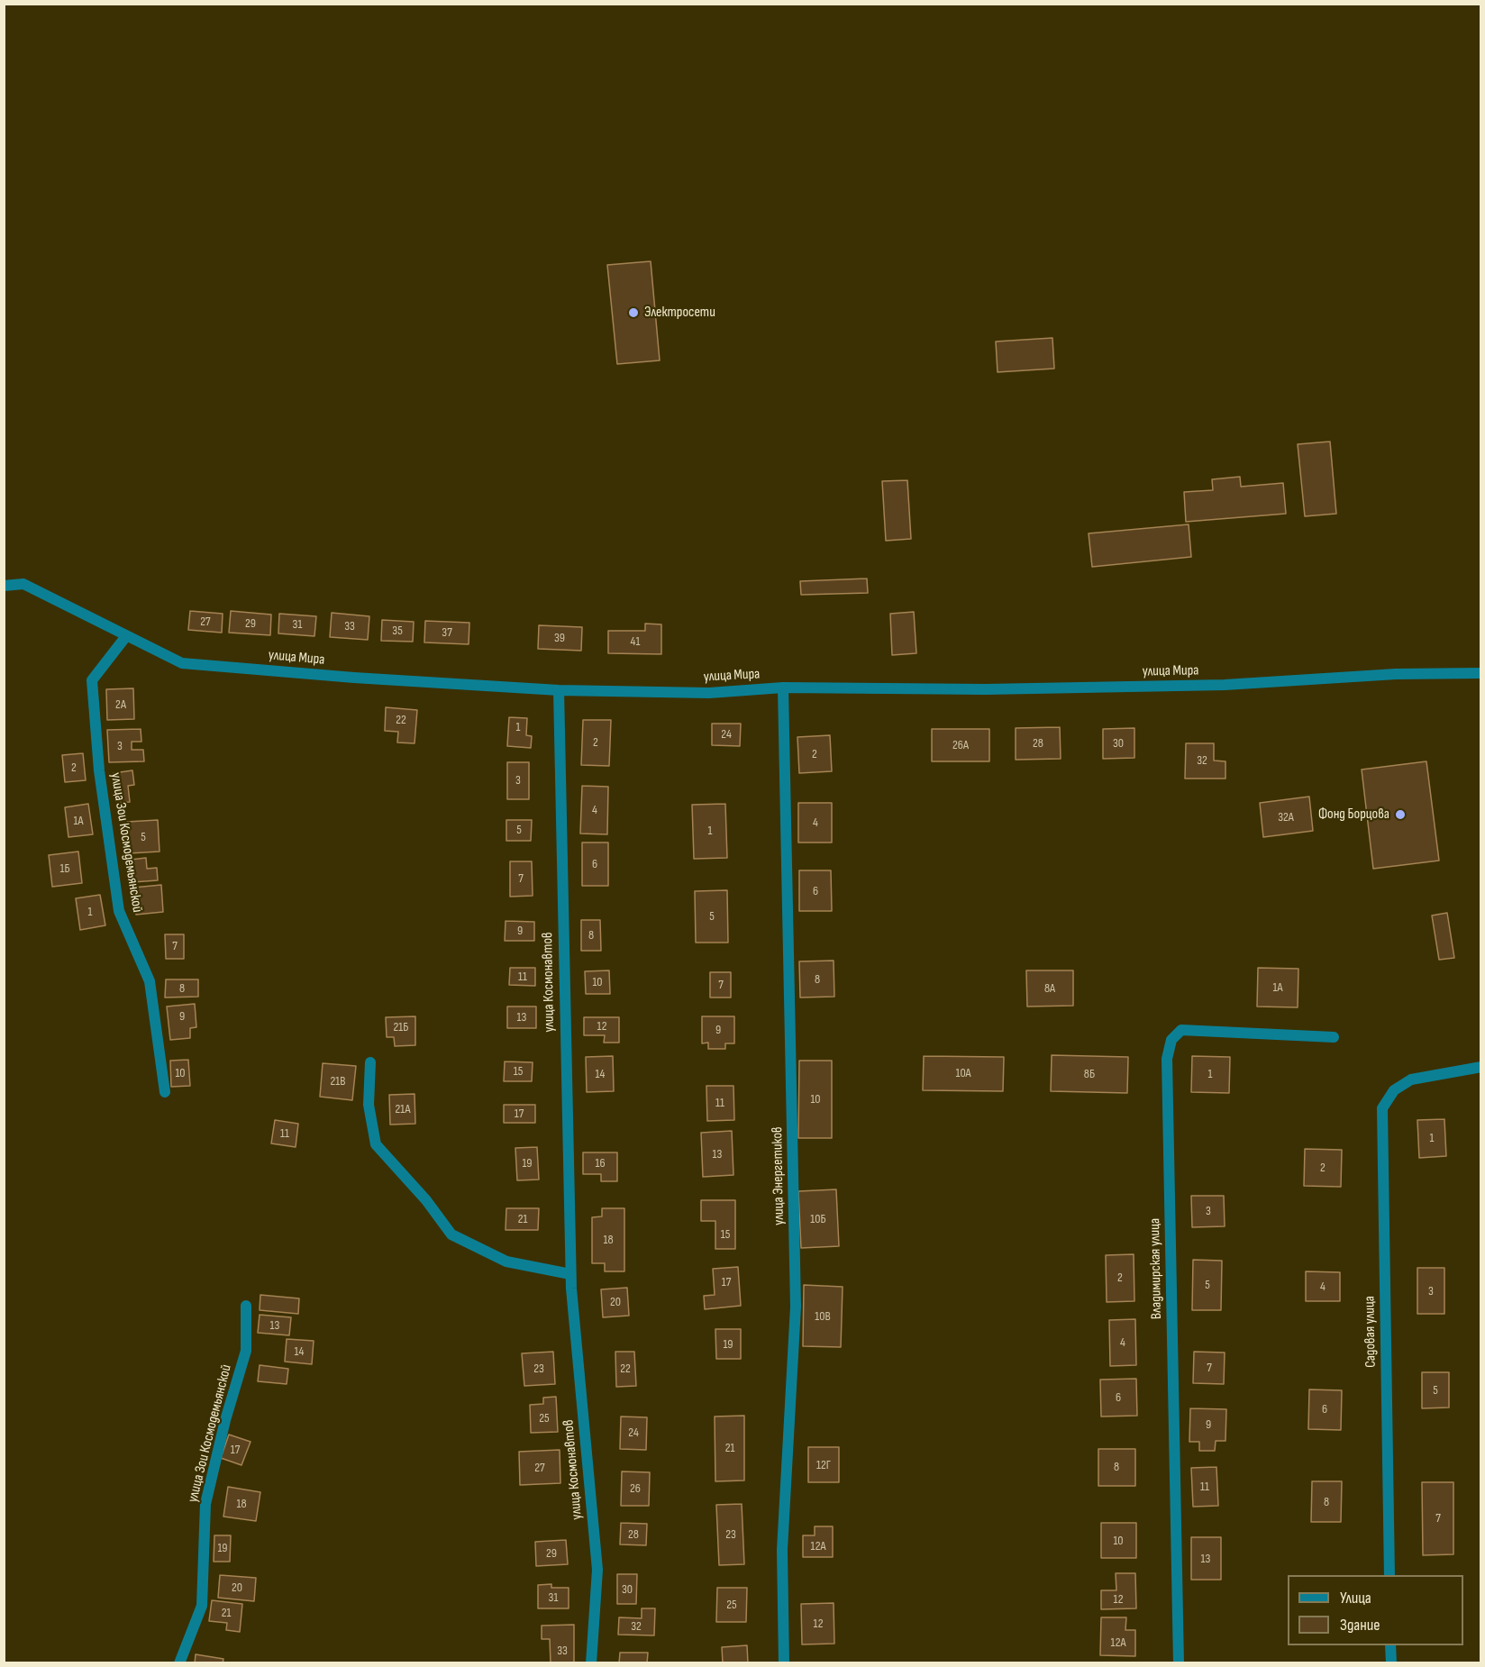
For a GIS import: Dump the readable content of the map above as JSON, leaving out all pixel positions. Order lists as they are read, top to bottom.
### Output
{
  "streets": {
    "street": [
      "улица Мира",
      "улица Зои Космодемьянской",
      "улица Космонавтов",
      "улица Энергетиков",
      "Владимирская улица",
      "Садовая улица"
    ]
  },
  "crossings": [
    ["улица Мира", "улица Зои Космодемьянской"],
    ["улица Мира", "улица Космонавтов"],
    ["улица Мира", "улица Энергетиков"]
  ],
  "places": ["Электросети", "Фонд Борцова"],
  "house_numbers": [
    "27",
    "29",
    "31",
    "33",
    "35",
    "37",
    "39",
    "41",
    "2А",
    "22",
    "1",
    "24",
    "2",
    "28",
    "30",
    "26А",
    "3",
    "2",
    "32",
    "2",
    "3",
    "4",
    "32А",
    "1А",
    "4",
    "5",
    "1",
    "5",
    "6",
    "1Б",
    "7",
    "6",
    "1",
    "5",
    "9",
    "8",
    "7",
    "11",
    "8",
    "10",
    "7",
    "1А",
    "8",
    "8А",
    "9",
    "13",
    "12",
    "21Б",
    "9",
    "15",
    "10",
    "10А",
    "14",
    "8Б",
    "1",
    "21В",
    "10",
    "11",
    "21А",
    "17",
    "11",
    "1",
    "13",
    "19",
    "16",
    "2",
    "3",
    "21",
    "10Б",
    "15",
    "18",
    "2",
    "17",
    "5",
    "4",
    "3",
    "20",
    "10В",
    "13",
    "4",
    "19",
    "14",
    "7",
    "23",
    "22",
    "5",
    "6",
    "6",
    "25",
    "9",
    "24",
    "21",
    "17",
    "12Г",
    "8",
    "27",
    "11",
    "26",
    "8",
    "18",
    "7",
    "28",
    "23",
    "10",
    "12А",
    "19",
    "29",
    "13",
    "20",
    "30",
    "31",
    "12",
    "25",
    "21",
    "12",
    "32",
    "12А",
    "33"
  ],
  "legend": ["Улица", "Здание"]
}
